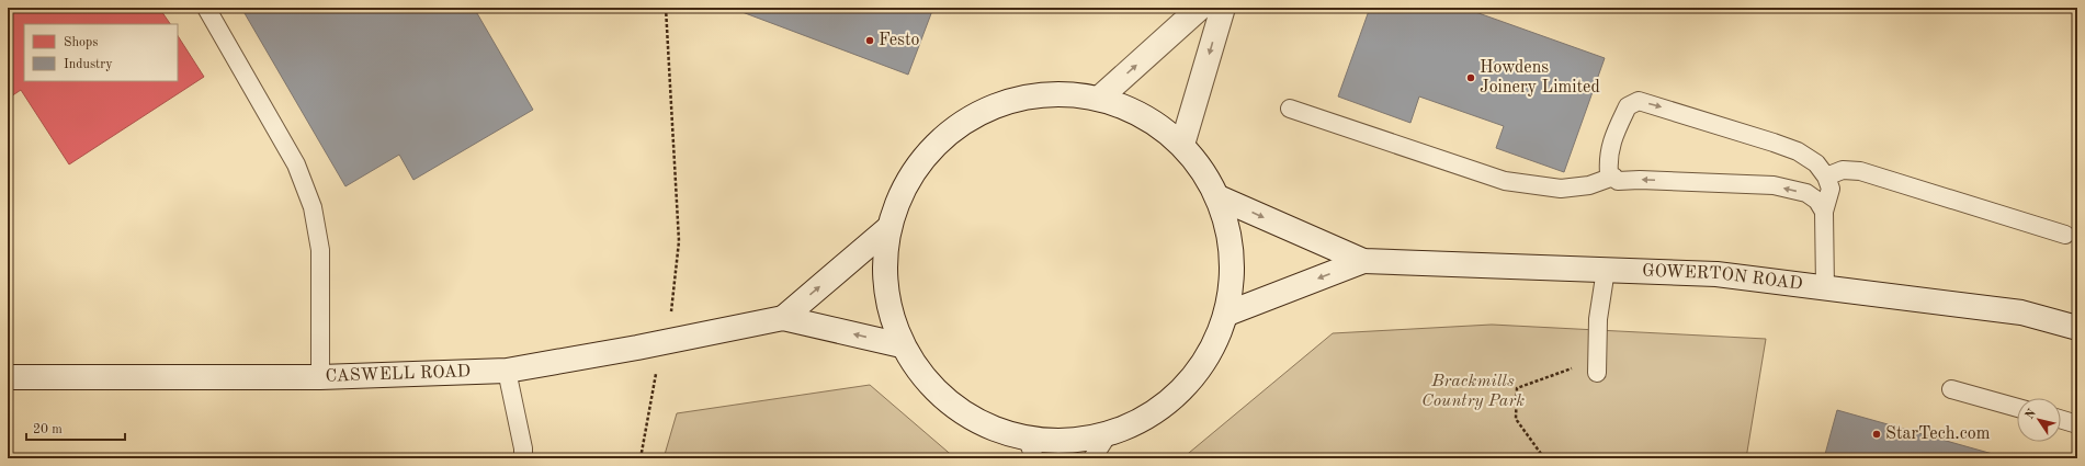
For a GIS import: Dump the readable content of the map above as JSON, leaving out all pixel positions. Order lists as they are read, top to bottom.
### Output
{
  "streets": {
    "street": ["GOWERTON ROAD", "CASWELL ROAD"]
  },
  "parks": ["Brackmills Country Park"],
  "places": ["Festo", "Howdens Joinery Limited", "StarTech.com"],
  "legend": ["Shops", "Industry"],
  "scale_bar": "20 m",
  "north": "top left"
}
